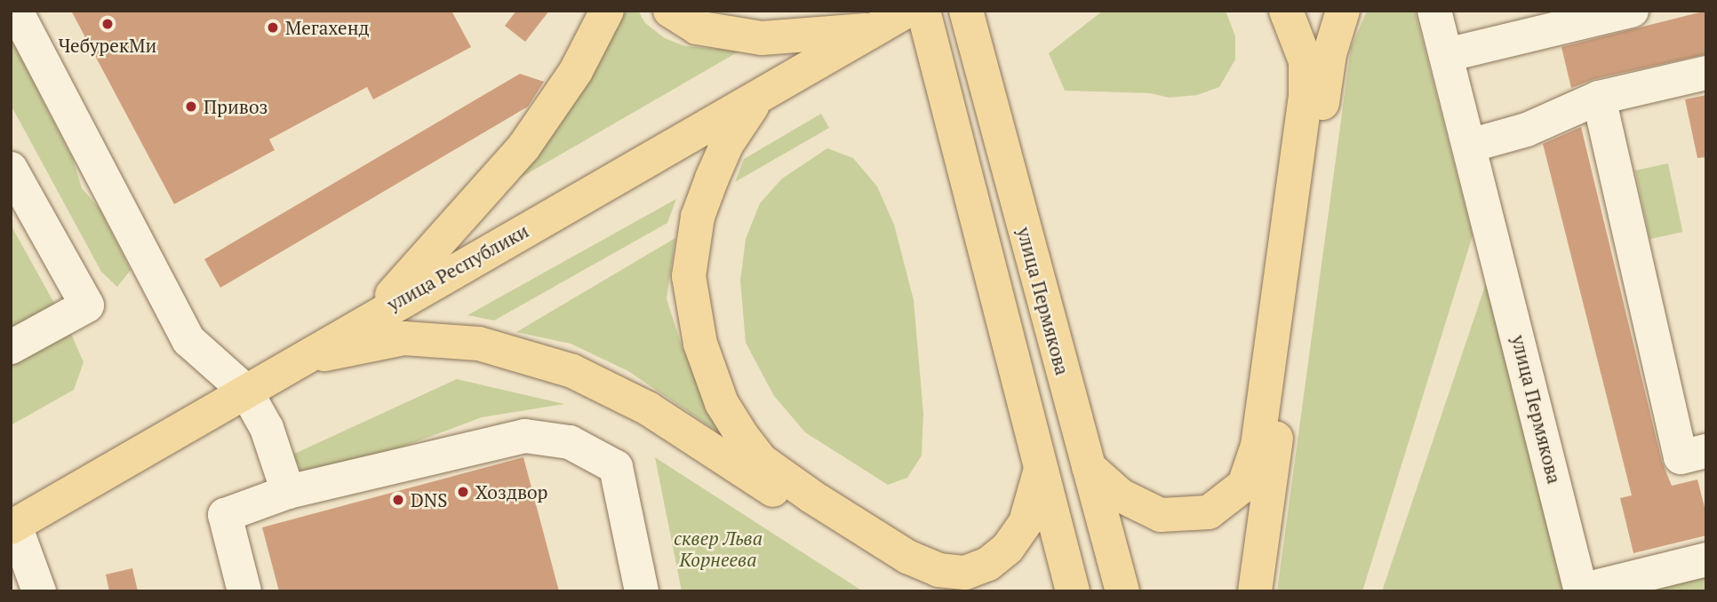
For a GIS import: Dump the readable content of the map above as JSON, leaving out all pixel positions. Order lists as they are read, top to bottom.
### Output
{
  "streets": {
    "main road": ["улица Республики", "улица Пермякова"]
  },
  "parks": ["сквер Льва Корнеева"],
  "places": [
    "ЧебурекМи",
    "Мегахенд",
    "Привоз",
    "Хоздвор",
    "DNS"
  ]
}
